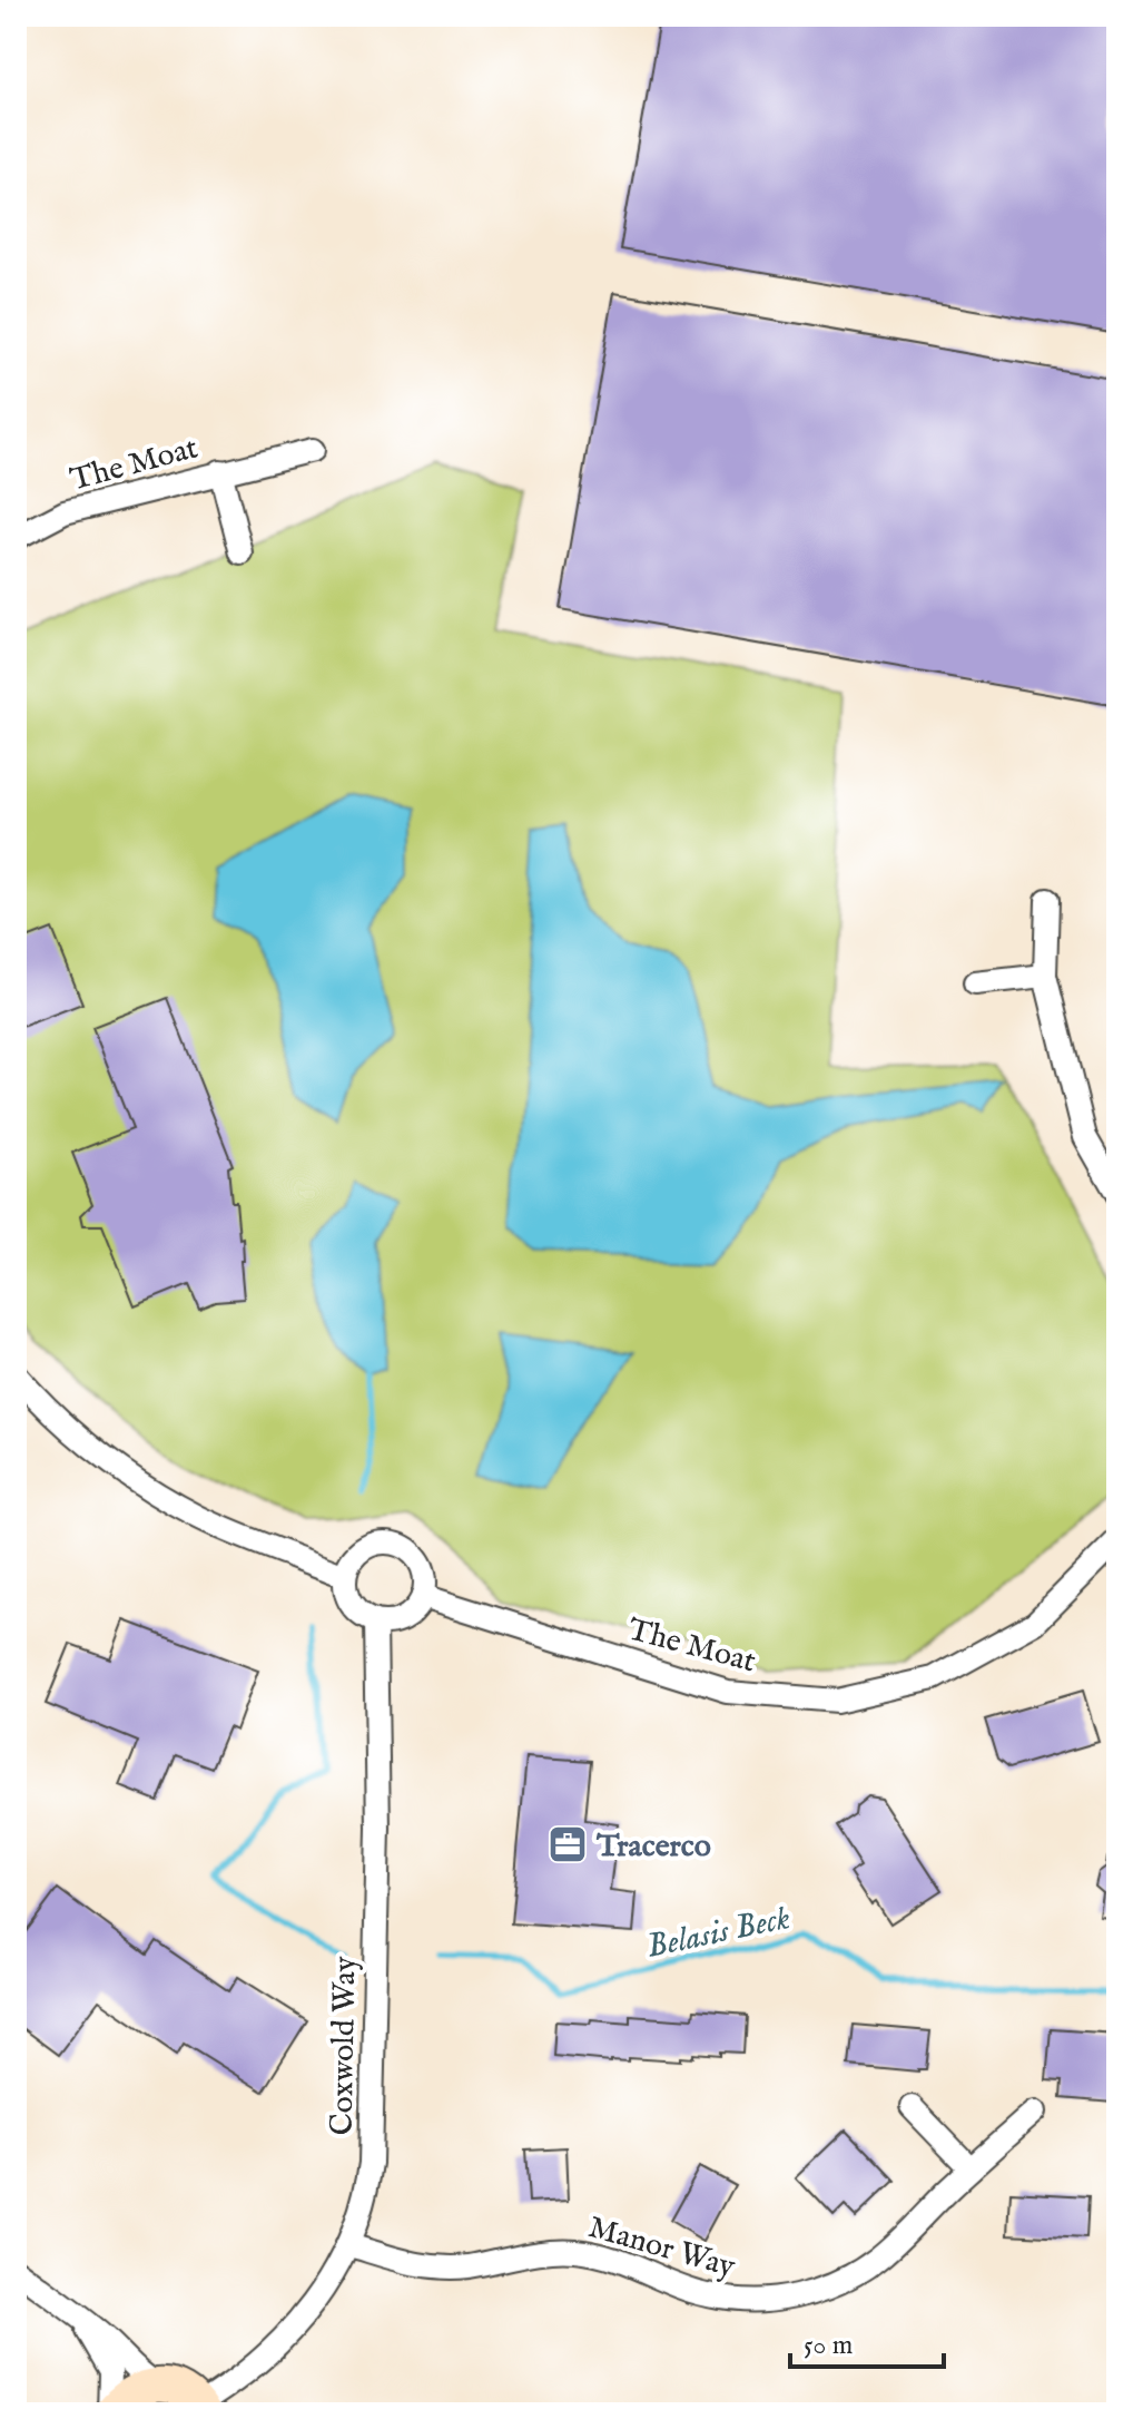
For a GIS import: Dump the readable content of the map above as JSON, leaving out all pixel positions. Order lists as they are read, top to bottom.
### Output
{
  "streets": {
    "street": ["The Moat", "Coxwold Way", "Manor Way"]
  },
  "crossings": [
    ["The Moat", "Coxwold Way"],
    ["Coxwold Way", "Manor Way"]
  ],
  "water": ["Belasis Beck"],
  "places": {
    "office": ["Tracerco"]
  },
  "scale_bar": "50 m"
}
